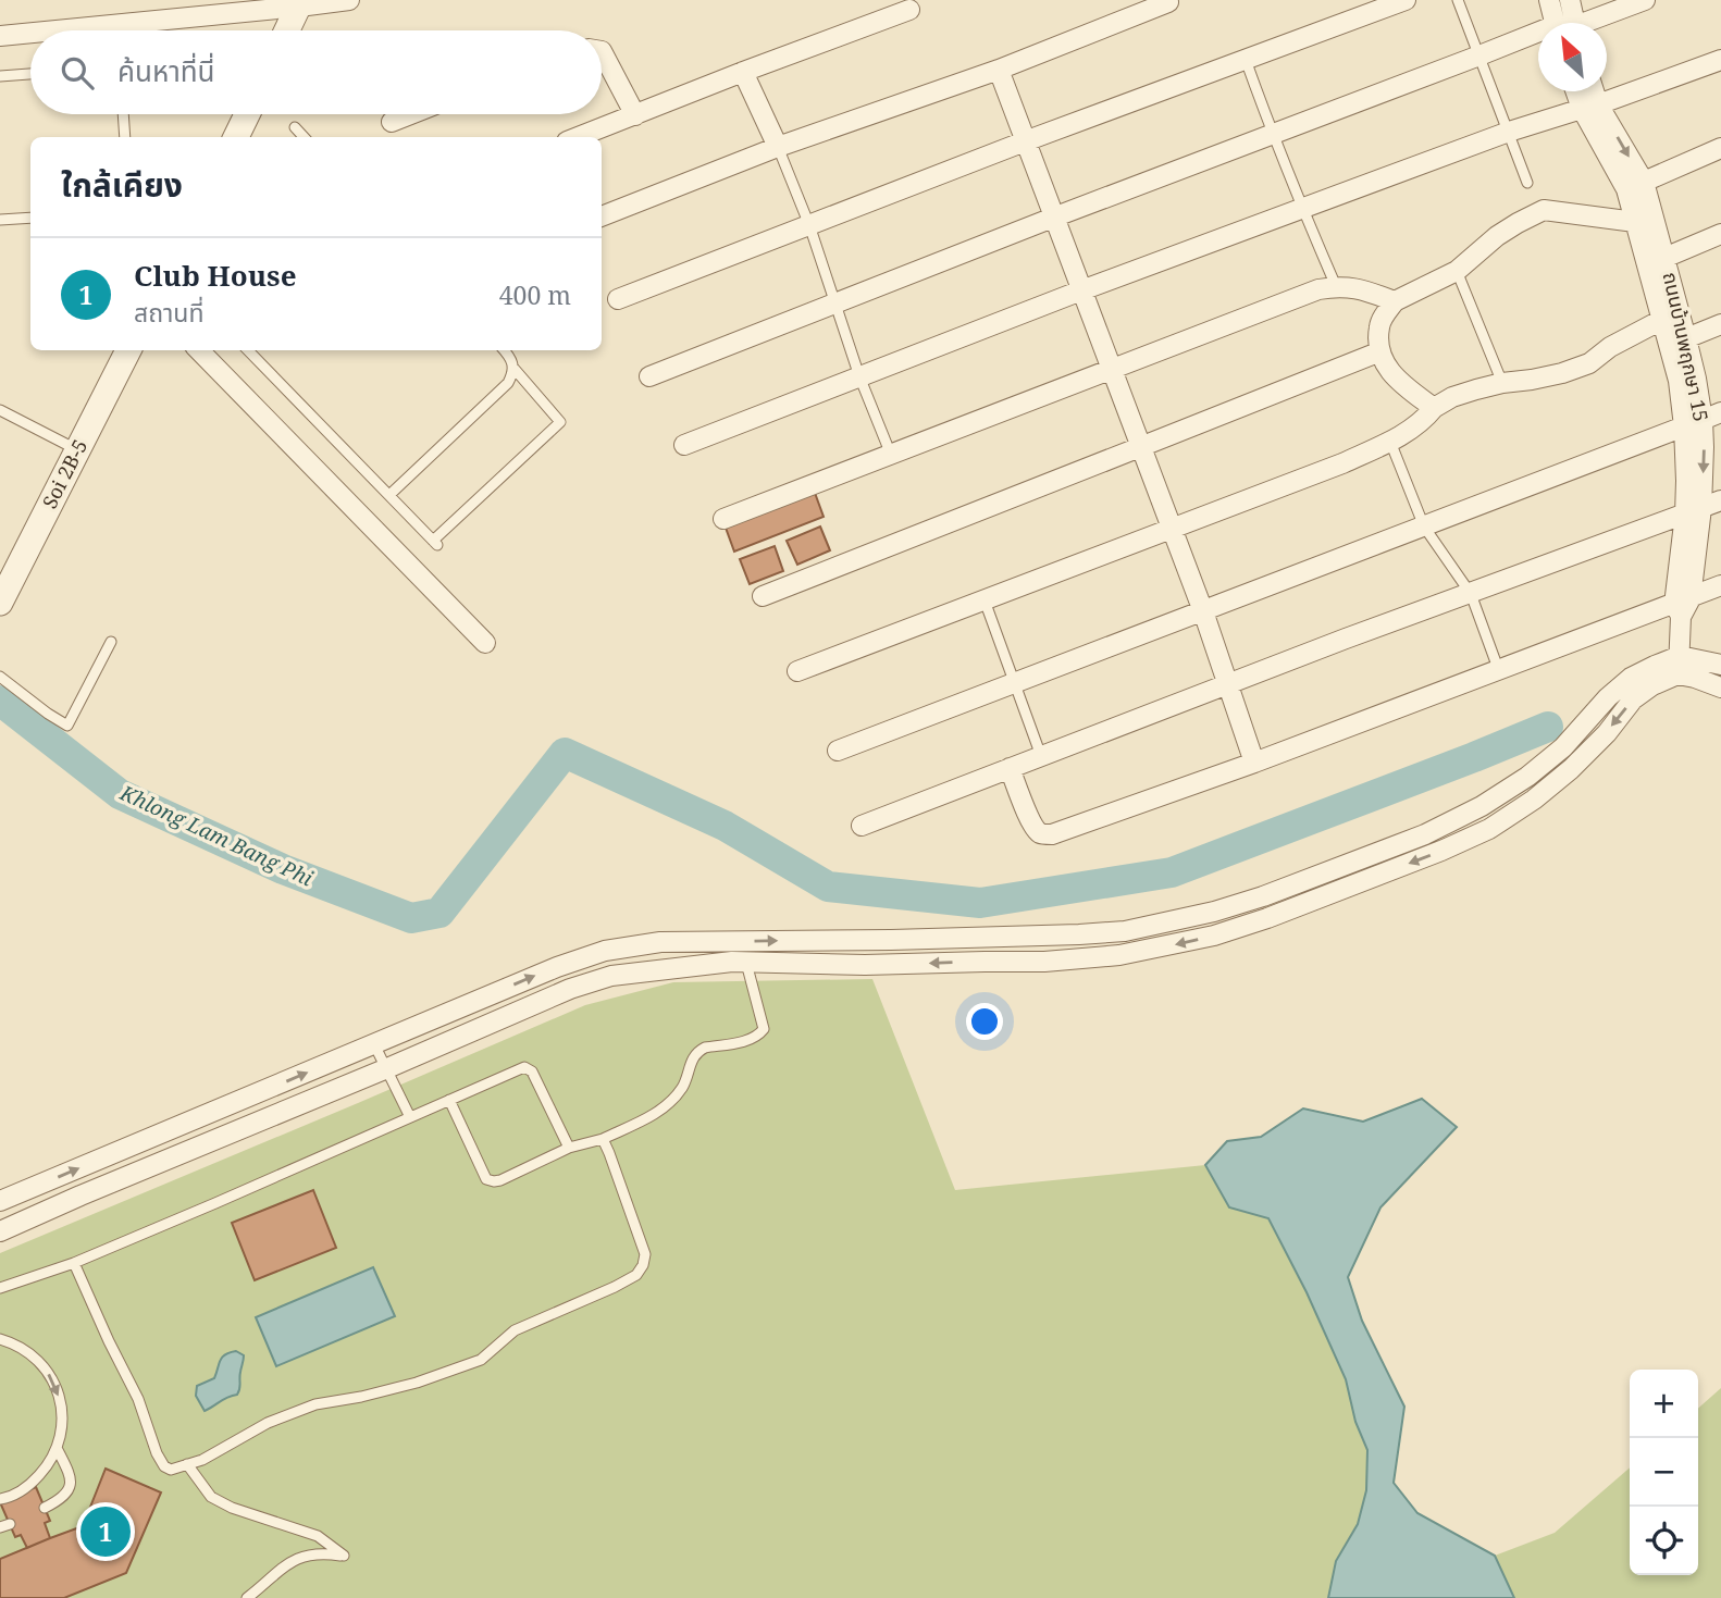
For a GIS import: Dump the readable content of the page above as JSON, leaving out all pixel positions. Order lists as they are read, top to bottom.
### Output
{
  "streets": {
    "street": ["ถนนบ้านพฤกษา 15", "Soi 2B-5"]
  },
  "water": ["Khlong Lam Bang Phi"],
  "north": "top left",
  "page": {
    "search": "ค้นหาที่นี่",
    "heading": "ใกล้เคียง",
    "list": [
      {
        "mark": "1",
        "name": "Club House",
        "note": "สถานที่",
        "value": "400 m"
      }
    ],
    "map_buttons": ["+", "−"],
    "pins": "1"
  }
}
